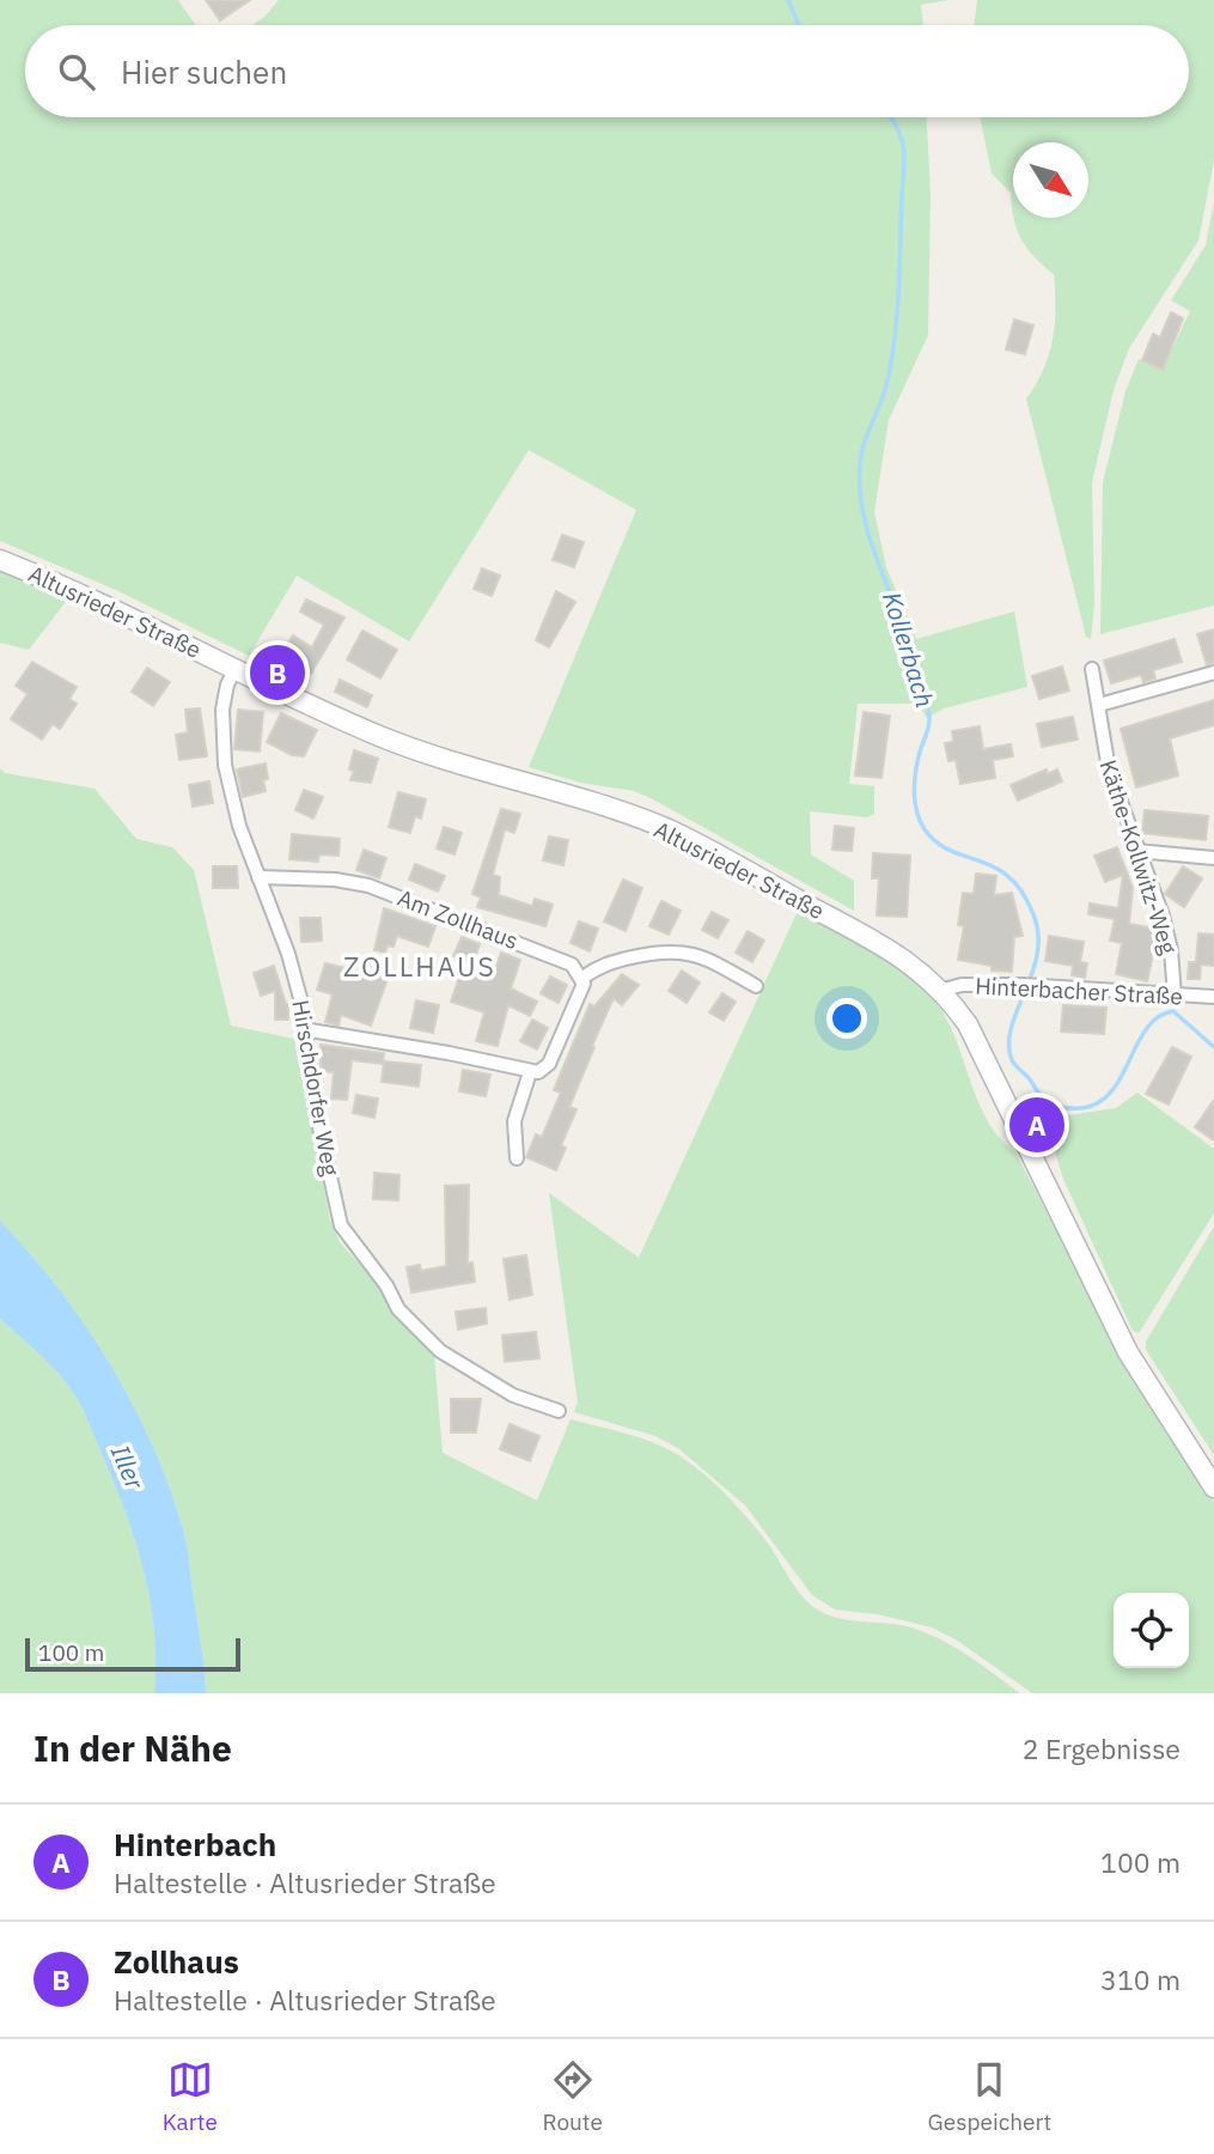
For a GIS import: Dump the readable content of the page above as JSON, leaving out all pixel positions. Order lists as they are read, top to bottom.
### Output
{
  "streets": {
    "main road": ["Altusrieder Straße"],
    "street": [
      "Käthe-Kollwitz-Weg",
      "Am Zollhaus",
      "Hinterbacher Straße",
      "Hirschdorfer Weg"
    ]
  },
  "crossings": [
    ["Altusrieder Straße", "Hinterbacher Straße"],
    ["Altusrieder Straße", "Hirschdorfer Weg"],
    ["Käthe-Kollwitz-Weg", "Hinterbacher Straße"],
    ["Am Zollhaus", "Hirschdorfer Weg"]
  ],
  "districts": ["ZOLLHAUS"],
  "water": ["Kollerbach", "Iller"],
  "scale_bar": "100 m",
  "north": "bottom right",
  "page": {
    "search": "Hier suchen",
    "pins": ["B", "A"],
    "scale": "100 m",
    "heading": ["In der Nähe", "2 Ergebnisse"],
    "list": [
      {
        "mark": "A",
        "name": "Hinterbach",
        "note": "Haltestelle · Altusrieder Straße",
        "value": "100 m"
      },
      {
        "mark": "B",
        "name": "Zollhaus",
        "note": "Haltestelle · Altusrieder Straße",
        "value": "310 m"
      }
    ],
    "nav": ["Karte", "Route", "Gespeichert"]
  }
}
